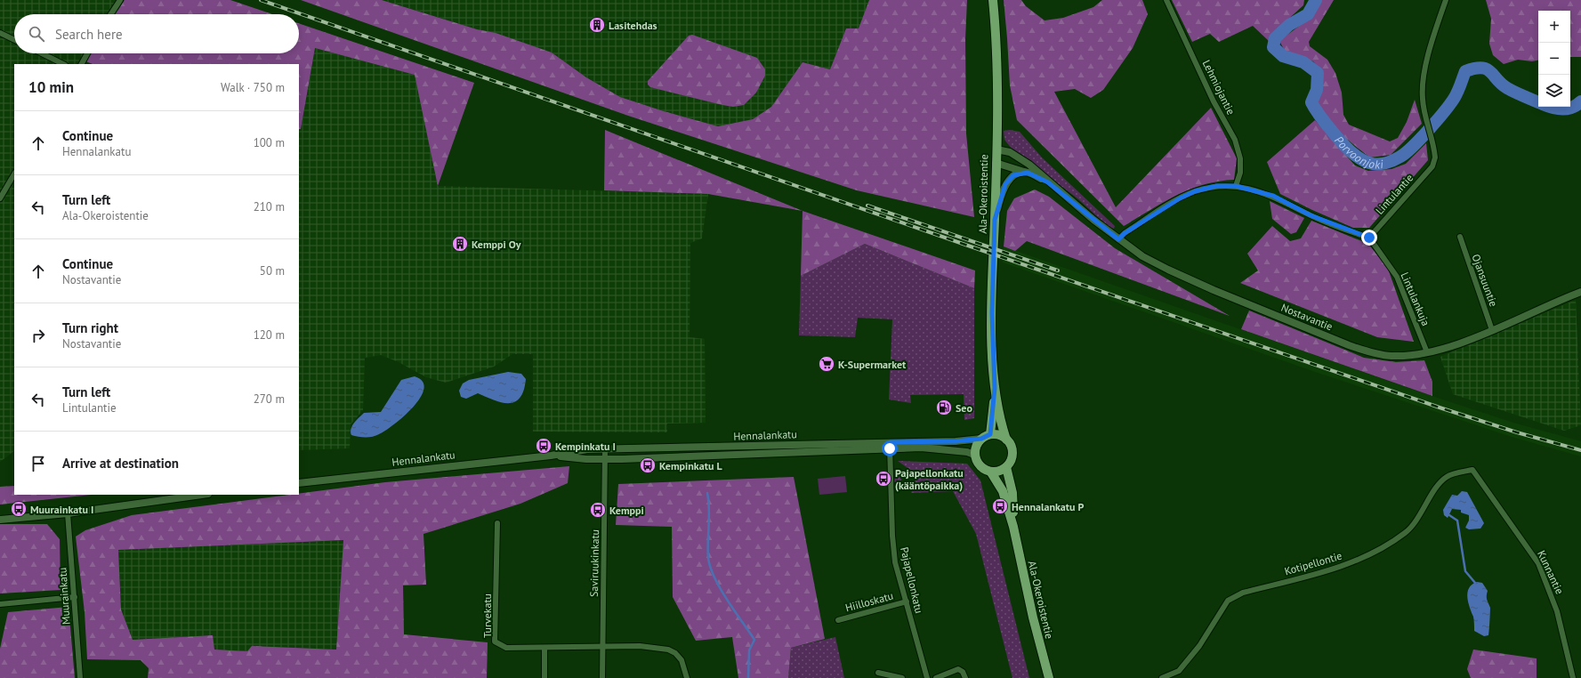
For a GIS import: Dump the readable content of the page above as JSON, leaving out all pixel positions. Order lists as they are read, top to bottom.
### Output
{
  "streets": {
    "main road": ["Ala-Okeroistentie"],
    "street": [
      "Lehmiojantie",
      "Lintulantie",
      "Ojansuuntie",
      "Lintulankuja",
      "Nostavantie",
      "Hennalankatu",
      "Saviruukinkatu",
      "Kotipellontie",
      "Kunnantie",
      "Pajapellonkatu",
      "Muurainkatu",
      "Hiilloskatu",
      "Turvekatu"
    ]
  },
  "crossings": [
    ["Ala-Okeroistentie", "Nostavantie"],
    ["Ala-Okeroistentie", "Hennalankatu"],
    ["Lintulantie", "Lintulankuja"],
    ["Ojansuuntie", "Nostavantie"],
    ["Lintulankuja", "Nostavantie"],
    ["Hennalankatu", "Saviruukinkatu"],
    ["Hennalankatu", "Pajapellonkatu"],
    ["Saviruukinkatu", "Turvekatu"],
    ["Kotipellontie", "Kunnantie"],
    ["Pajapellonkatu", "Hiilloskatu"]
  ],
  "water": ["Porvoonjoki"],
  "places": {
    "building": ["Lasitehdas", "Kemppi Oy"],
    "supermarket": ["K-Supermarket"],
    "fuel station": ["Seo"],
    "bus stop": [
      "Kempinkatu I",
      "Kempinkatu L",
      "Pajapellonkatu (kääntöpaikka)",
      "Hennalankatu P",
      "Muurainkatu I",
      "Kemppi"
    ]
  },
  "page": {
    "map_buttons": ["+", "−"],
    "search": "Search here",
    "heading": ["10 min", "Walk · 750 m"],
    "list": [
      ["Continue", "Hennalankatu", "100 m"],
      ["Turn left", "Ala-Okeroistentie", "210 m"],
      ["Continue", "Nostavantie", "50 m"],
      ["Turn right", "Nostavantie", "120 m"],
      ["Turn left", "Lintulantie", "270 m"],
      "Arrive at destination"
    ]
  }
}
